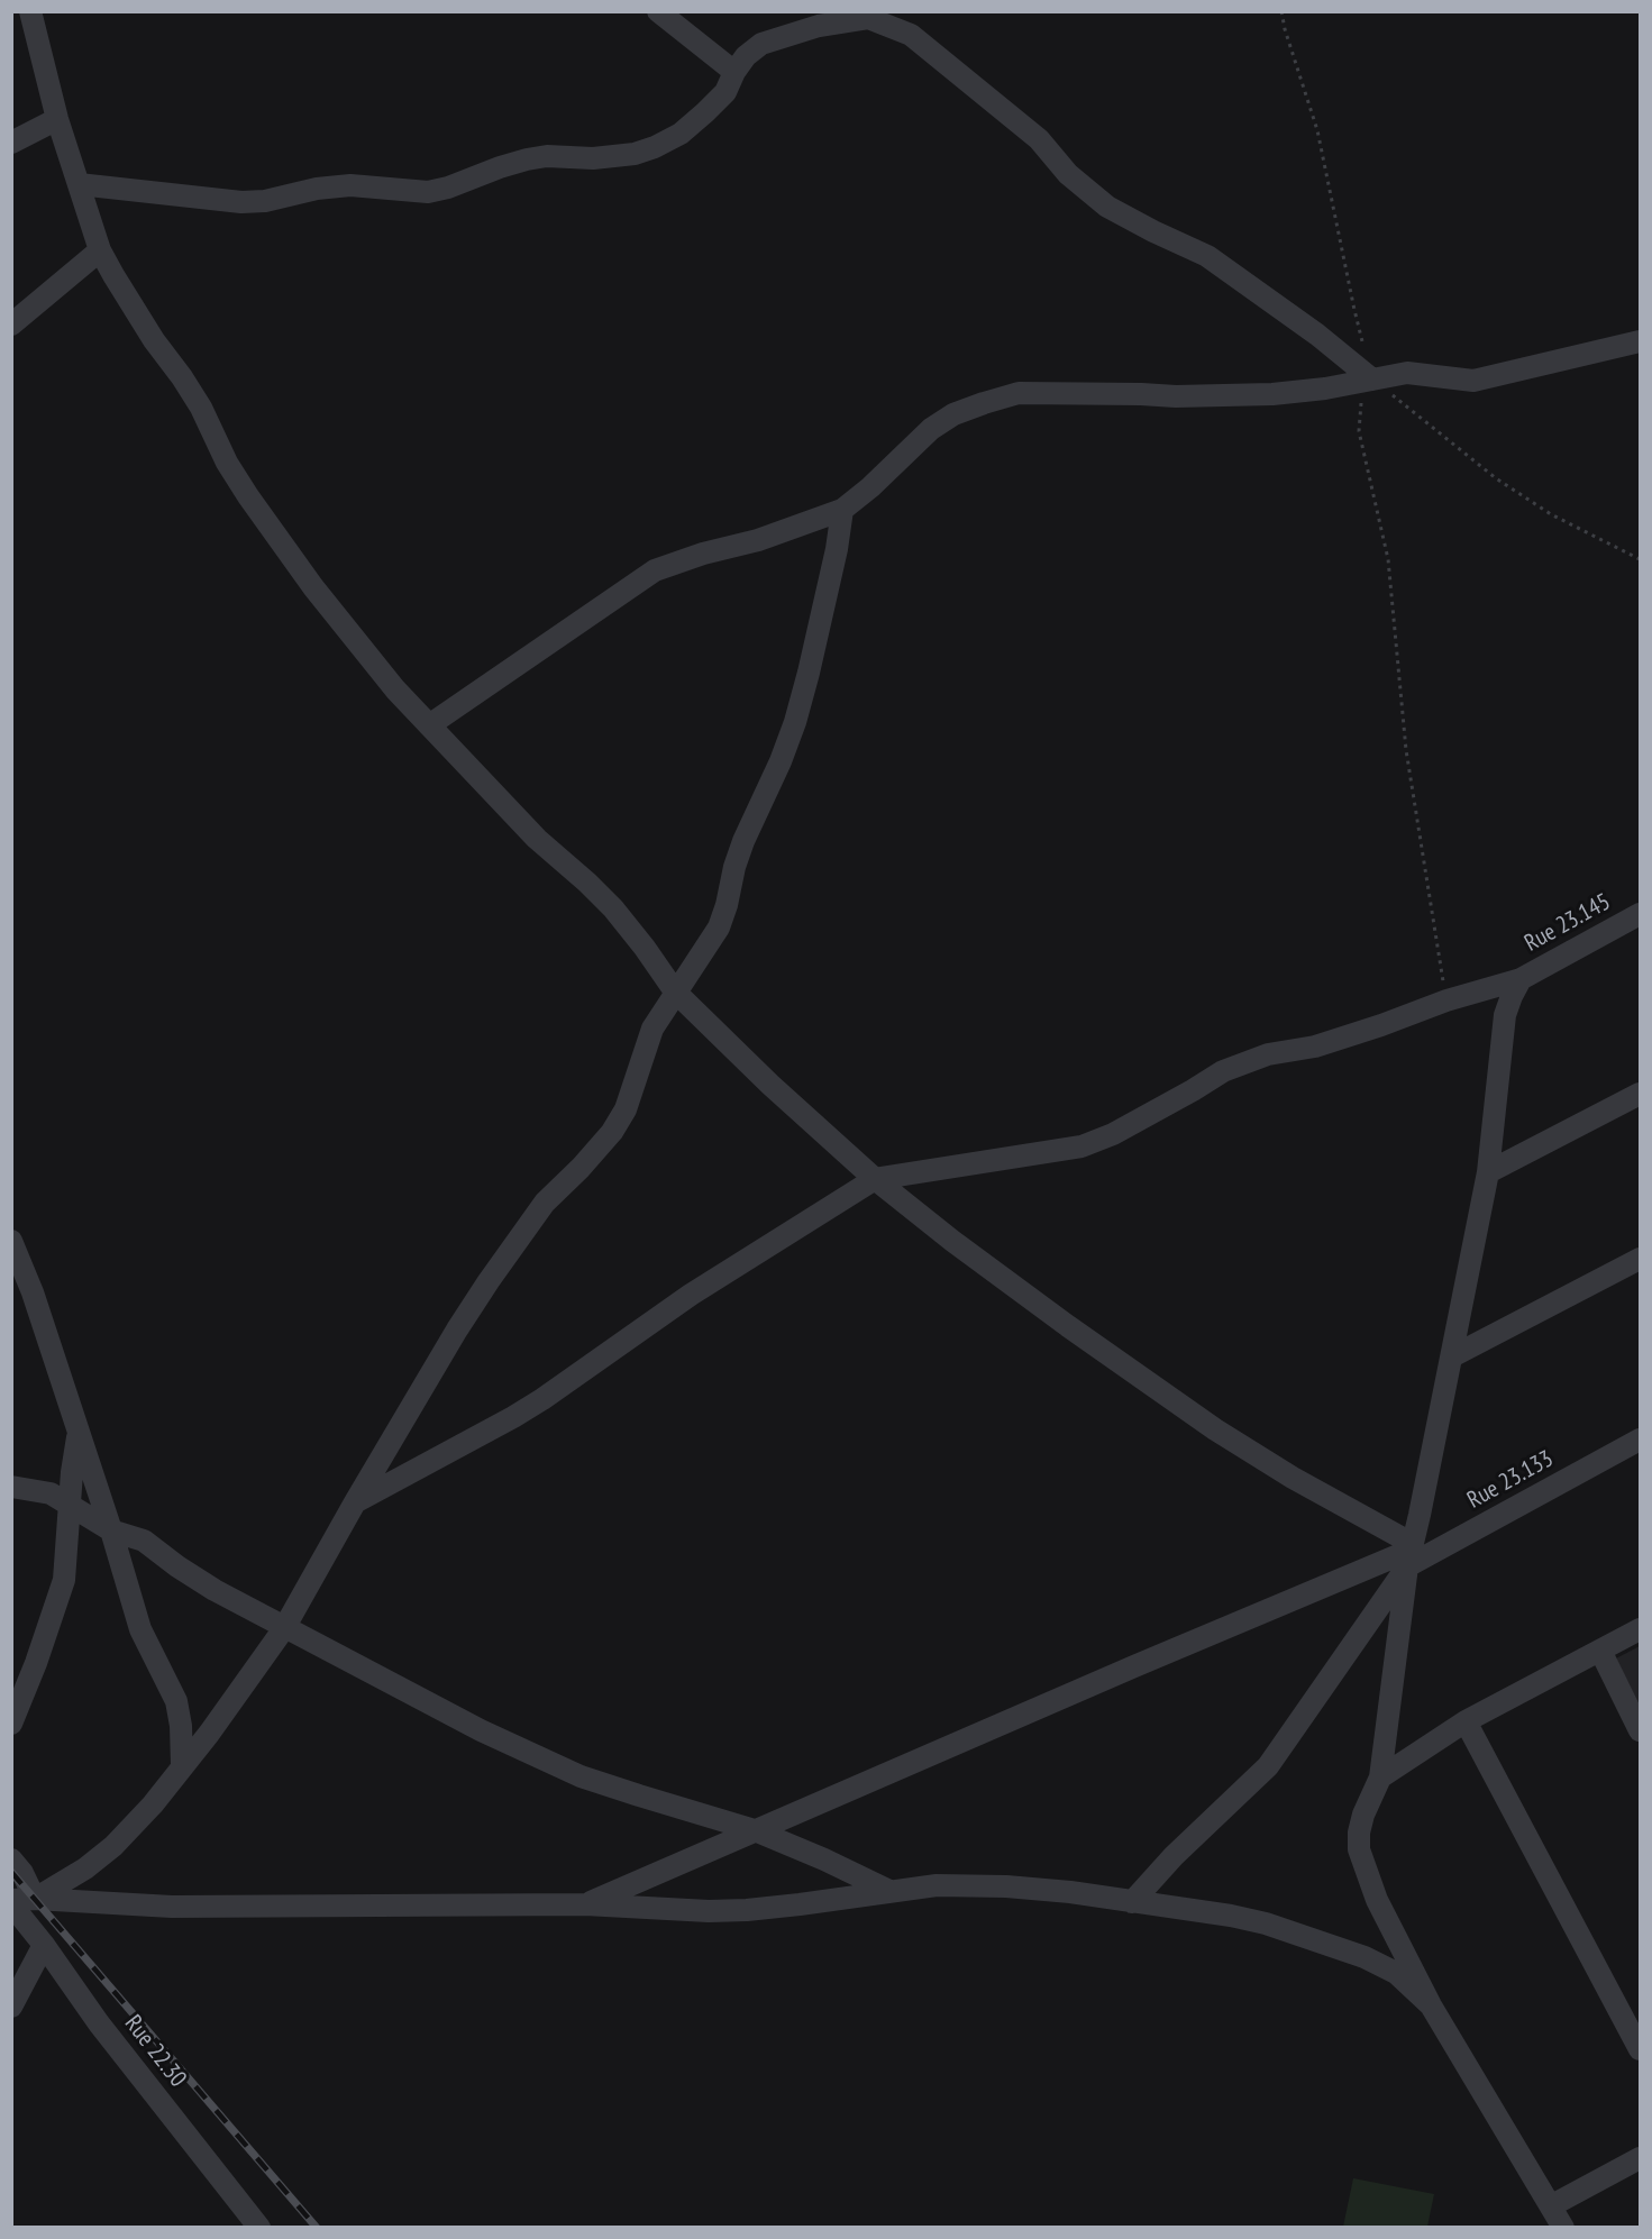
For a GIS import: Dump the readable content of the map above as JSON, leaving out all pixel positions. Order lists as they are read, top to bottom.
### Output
{
  "streets": {
    "street": ["Rue 23.145", "Rue 23.133", "Rue 22.30"]
  }
}
